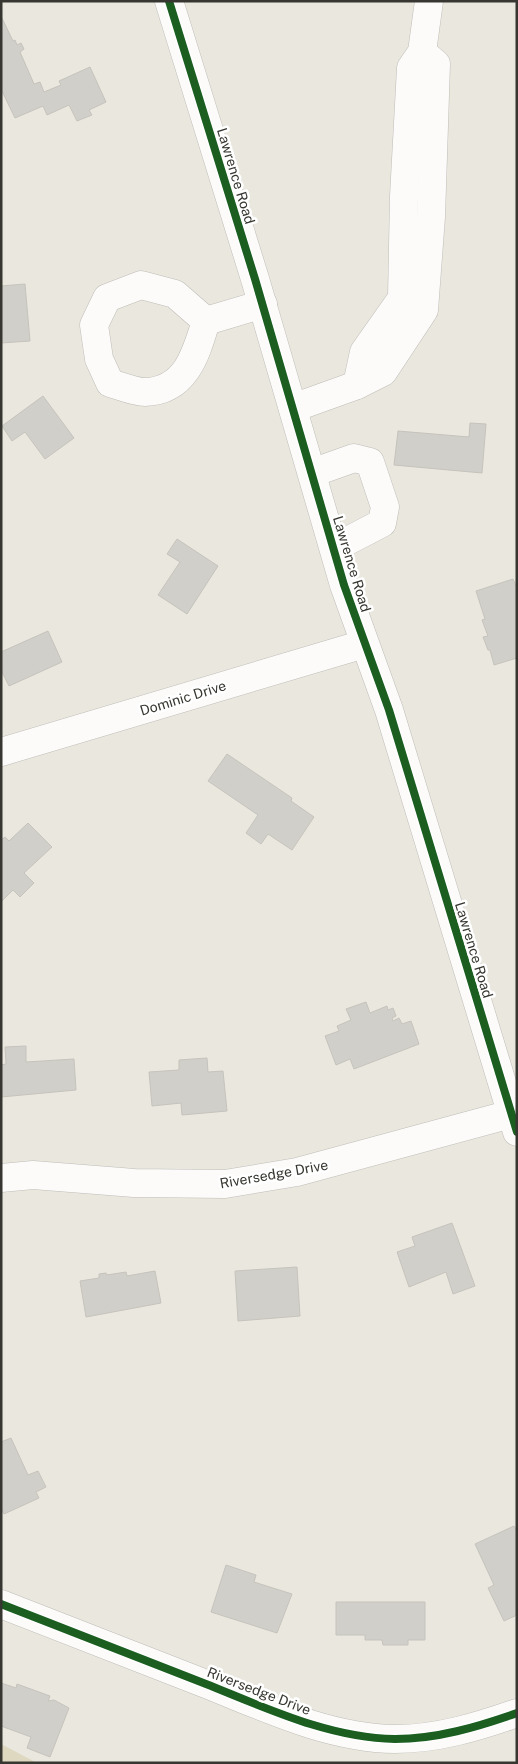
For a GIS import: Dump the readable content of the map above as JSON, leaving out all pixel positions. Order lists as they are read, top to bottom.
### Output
{
  "streets": {
    "street": ["Lawrence Road", "Dominic Drive", "Riversedge Drive"]
  },
  "crossings": [
    ["Lawrence Road", "Dominic Drive"],
    ["Lawrence Road", "Riversedge Drive"]
  ]
}
